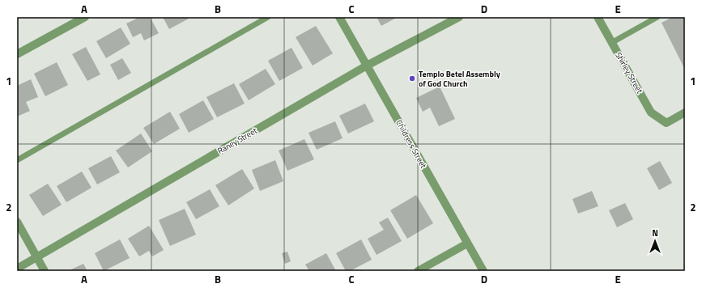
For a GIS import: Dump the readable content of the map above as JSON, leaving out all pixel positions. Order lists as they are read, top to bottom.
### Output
{
  "streets": {
    "street": ["Shirley Street", "Raney Street", "Childress Street"]
  },
  "crossings": [
    ["Raney Street", "Childress Street"]
  ],
  "places": ["Templo Betel Assembly of God Church"],
  "north": "top",
  "grid": {
    "columns": [
      "A",
      "B",
      "C",
      "D",
      "E"
    ],
    "rows": ["1", "2"]
  }
}
